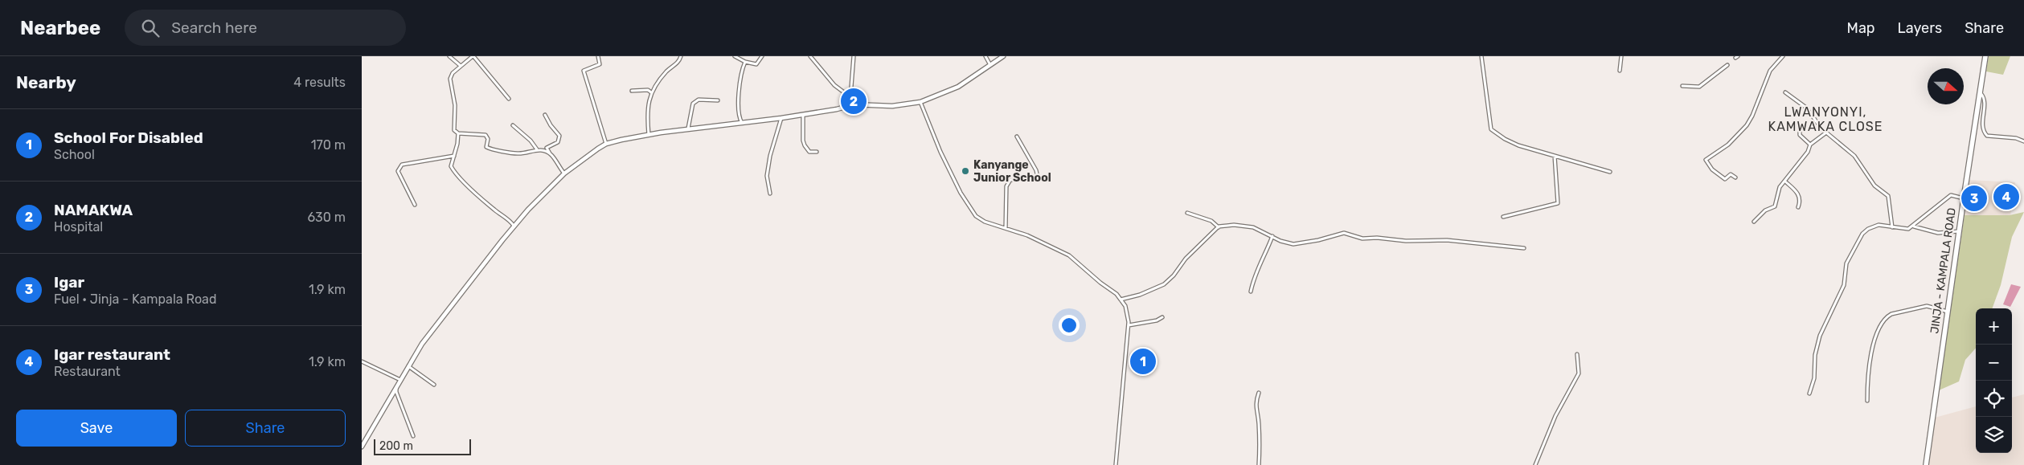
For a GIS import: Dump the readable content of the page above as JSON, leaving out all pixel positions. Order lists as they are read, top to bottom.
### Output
{
  "streets": {
    "highway": ["JINJA - KAMPALA ROAD"]
  },
  "districts": ["LWANYONYI, KAMWAKA CLOSE"],
  "places": ["Kanyange Junior School"],
  "scale_bar": "200 m",
  "north": "right",
  "page": {
    "header": "Nearbee",
    "search": "Search here",
    "nav": ["Map", "Layers", "Share"],
    "heading": ["Nearby", "4 results"],
    "pins": [
      "2",
      "4",
      "3",
      "1"
    ],
    "list": [
      {
        "mark": "1",
        "name": "School For Disabled",
        "note": "School",
        "value": "170 m"
      },
      {
        "mark": "2",
        "name": "NAMAKWA",
        "note": "Hospital",
        "value": "630 m"
      },
      {
        "mark": "3",
        "name": "Igar",
        "note": "Fuel · Jinja - Kampala Road",
        "value": "1.9 km"
      },
      {
        "mark": "4",
        "name": "Igar restaurant",
        "note": "Restaurant",
        "value": "1.9 km"
      }
    ],
    "map_buttons": ["+", "−"],
    "buttons": ["Save", "Share"],
    "scale": "200 m"
  }
}
